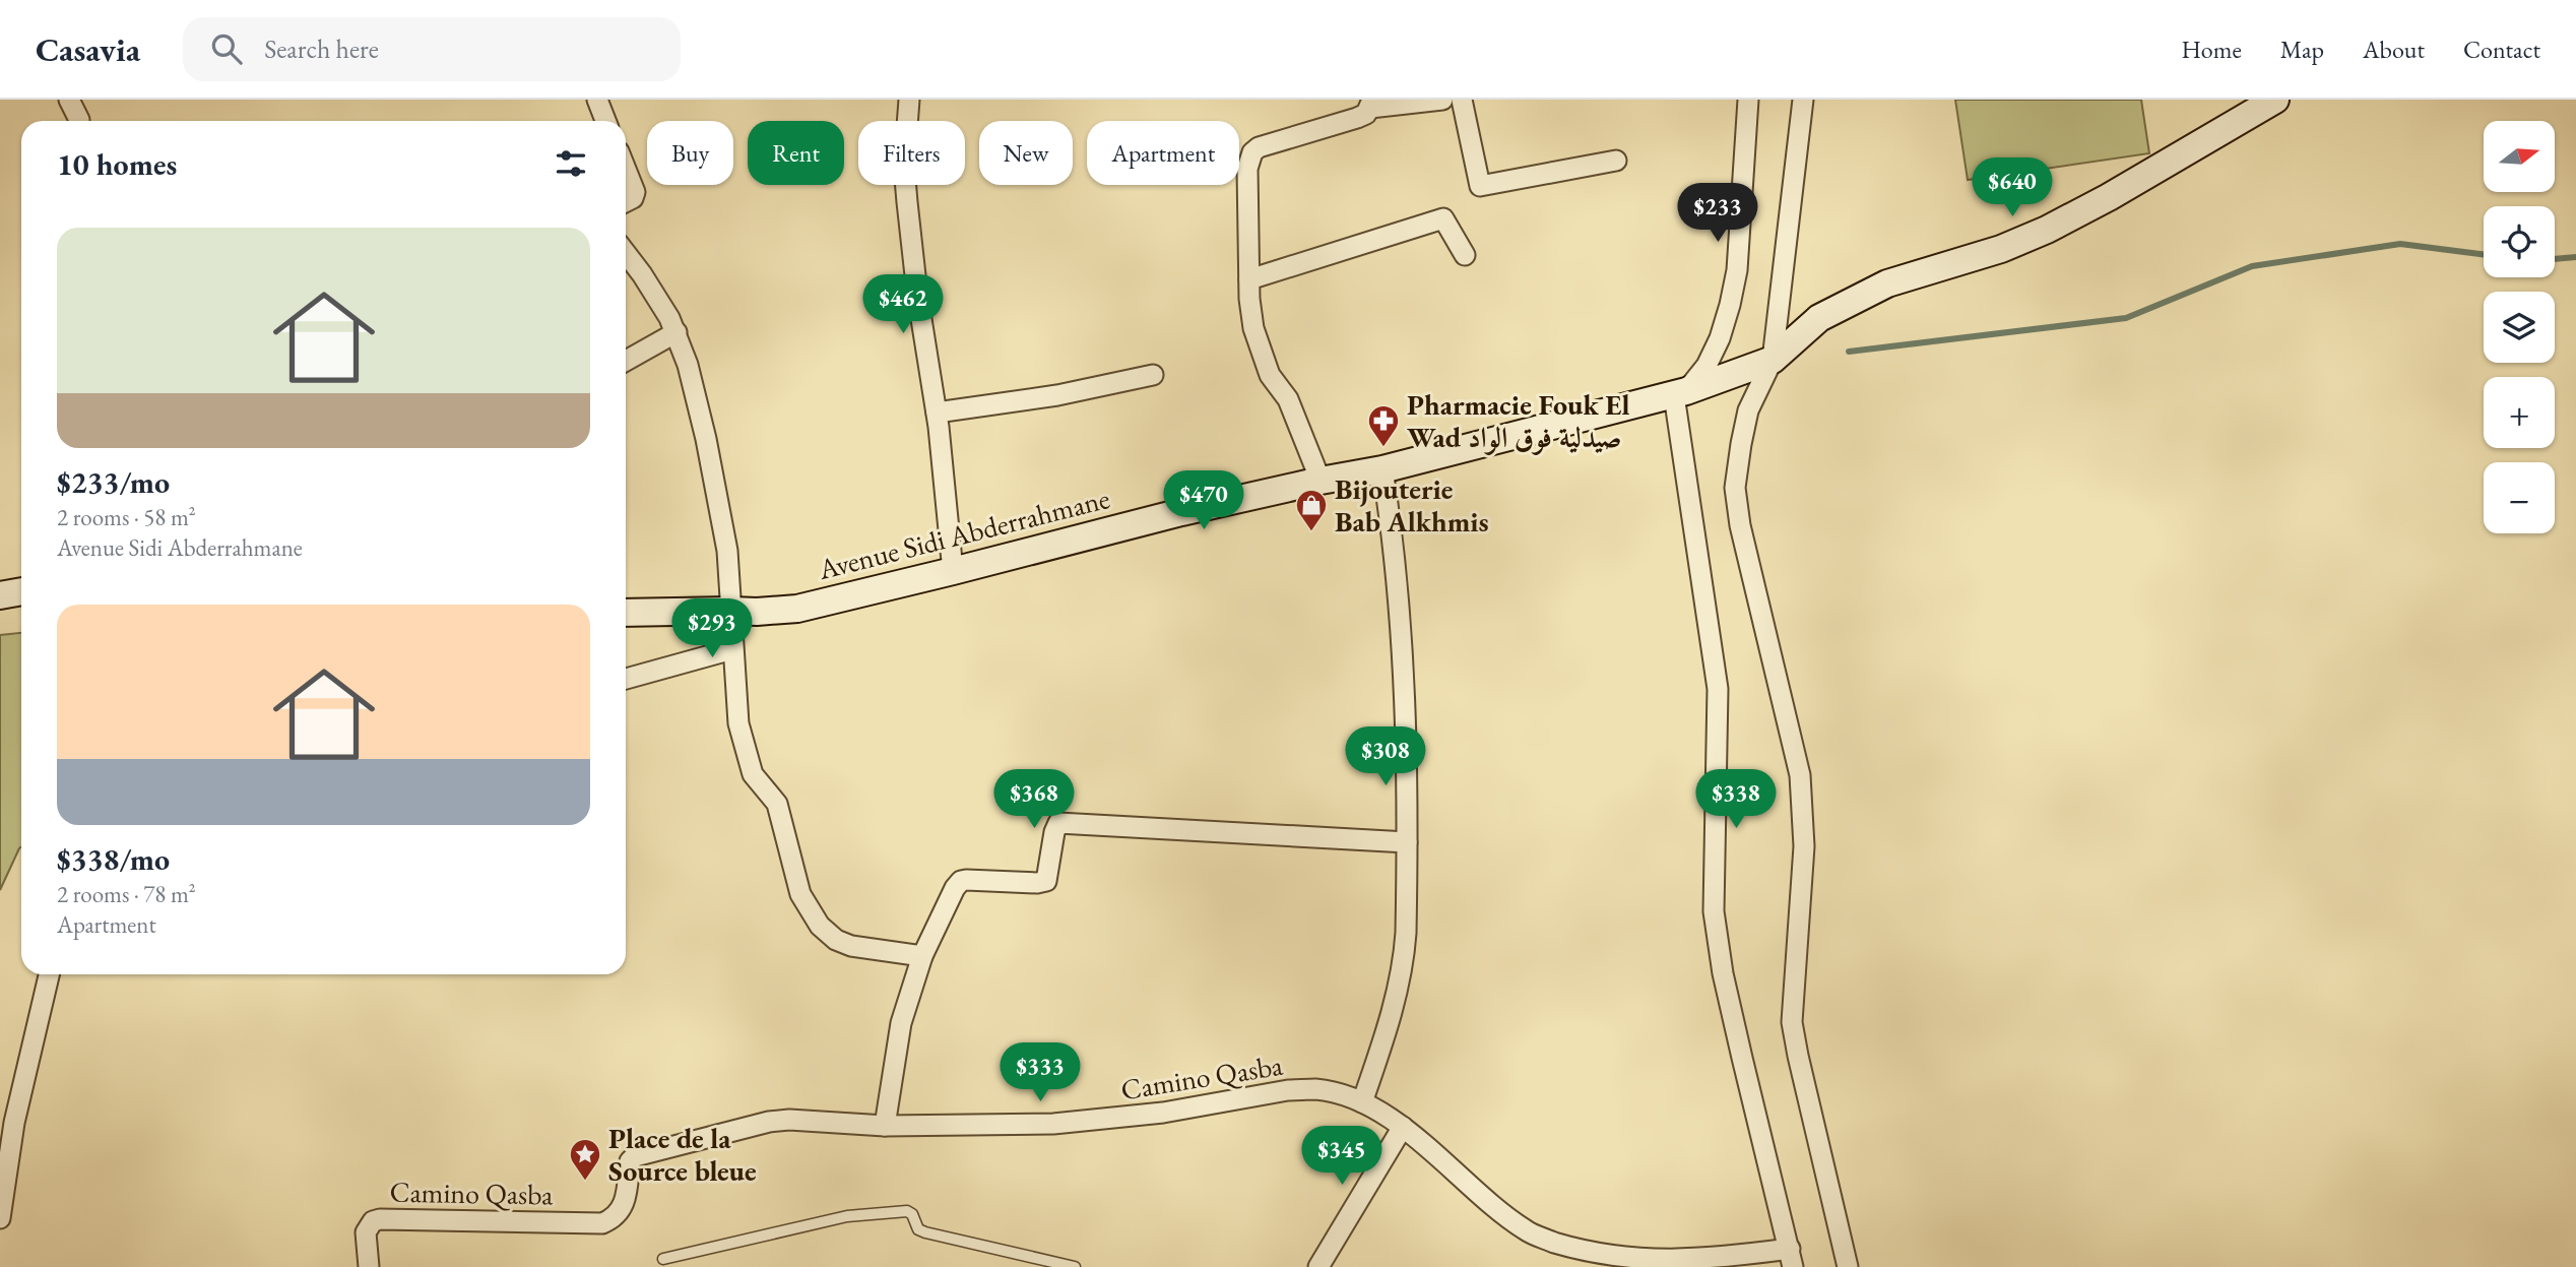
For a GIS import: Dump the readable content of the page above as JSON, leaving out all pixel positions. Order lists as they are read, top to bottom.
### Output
{
  "streets": {
    "street": ["Avenue Sidi Abderrahmane", "Camino Qasba"]
  },
  "places": {
    "pharmacy": ["Pharmacie Fouk El Wad صيدلية فوق الواد"],
    "shop": ["Bijouterie Bab Alkhmis"],
    "place": ["Place de la Source bleue"]
  },
  "north": "right",
  "page": {
    "header": "Casavia",
    "search": "Search here",
    "nav": [
      "Home",
      "Map",
      "About",
      "Contact"
    ],
    "map_buttons": ["+", "−"],
    "chip": [
      "Buy",
      "Rent",
      "Filters",
      "New",
      "Apartment"
    ],
    "heading": "10 homes",
    "price": [
      "$640",
      "$233",
      "$462",
      "$470",
      "$293",
      "$308",
      "$368",
      "$338",
      "$333",
      "$345"
    ],
    "list": [
      {
        "name": "$233/mo",
        "note": "2 rooms · 58 m² · Avenue Sidi Abderrahmane"
      },
      {
        "name": "$338/mo",
        "note": "2 rooms · 78 m² · Apartment"
      }
    ]
  }
}
